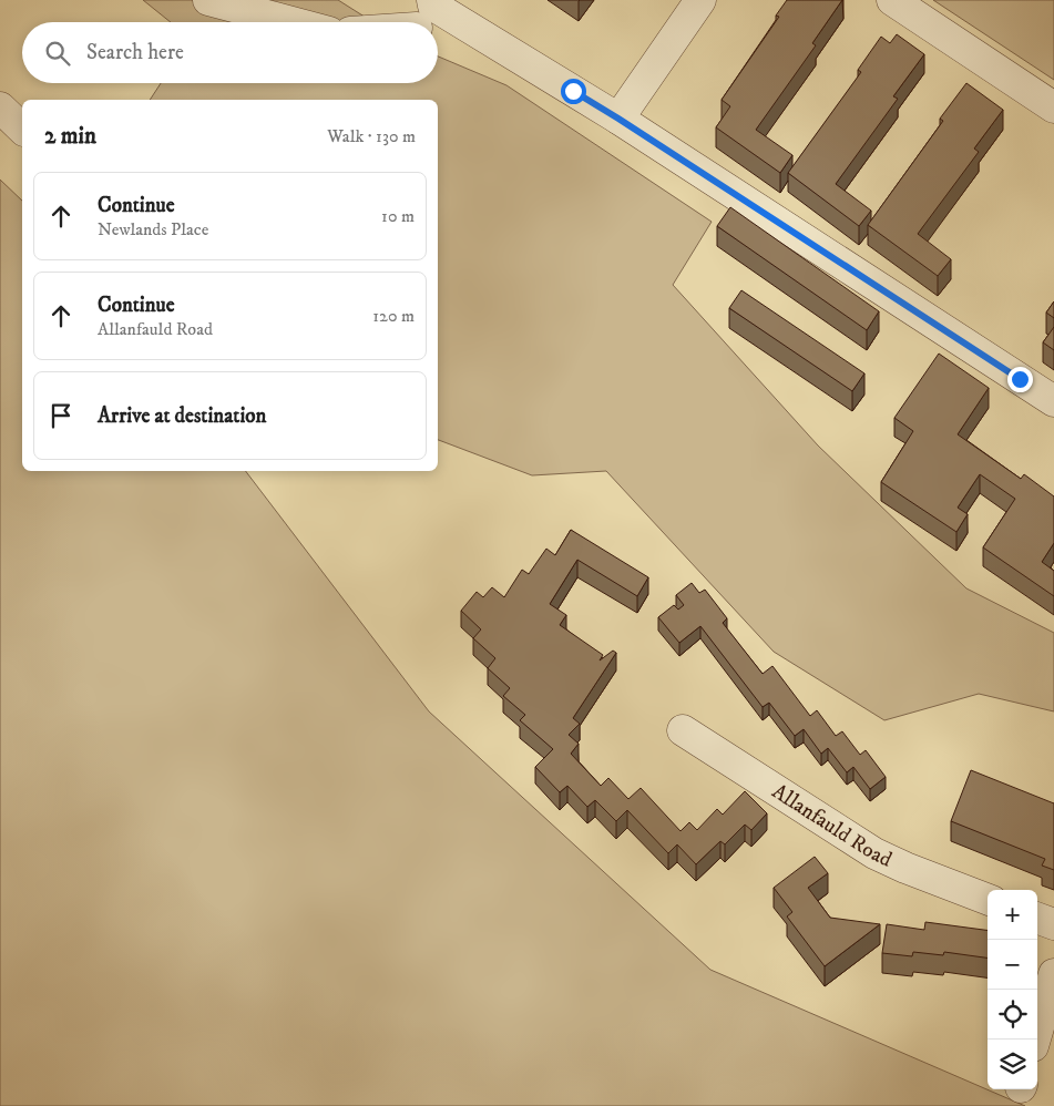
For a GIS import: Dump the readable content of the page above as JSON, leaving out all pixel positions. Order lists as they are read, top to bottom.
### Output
{
  "streets": {
    "street": ["Allanfauld Road"]
  },
  "page": {
    "search": "Search here",
    "heading": ["2 min", "Walk · 130 m"],
    "list": [
      ["Continue", "Newlands Place", "10 m"],
      ["Continue", "Allanfauld Road", "120 m"],
      "Arrive at destination"
    ],
    "map_buttons": ["+", "−"]
  }
}
